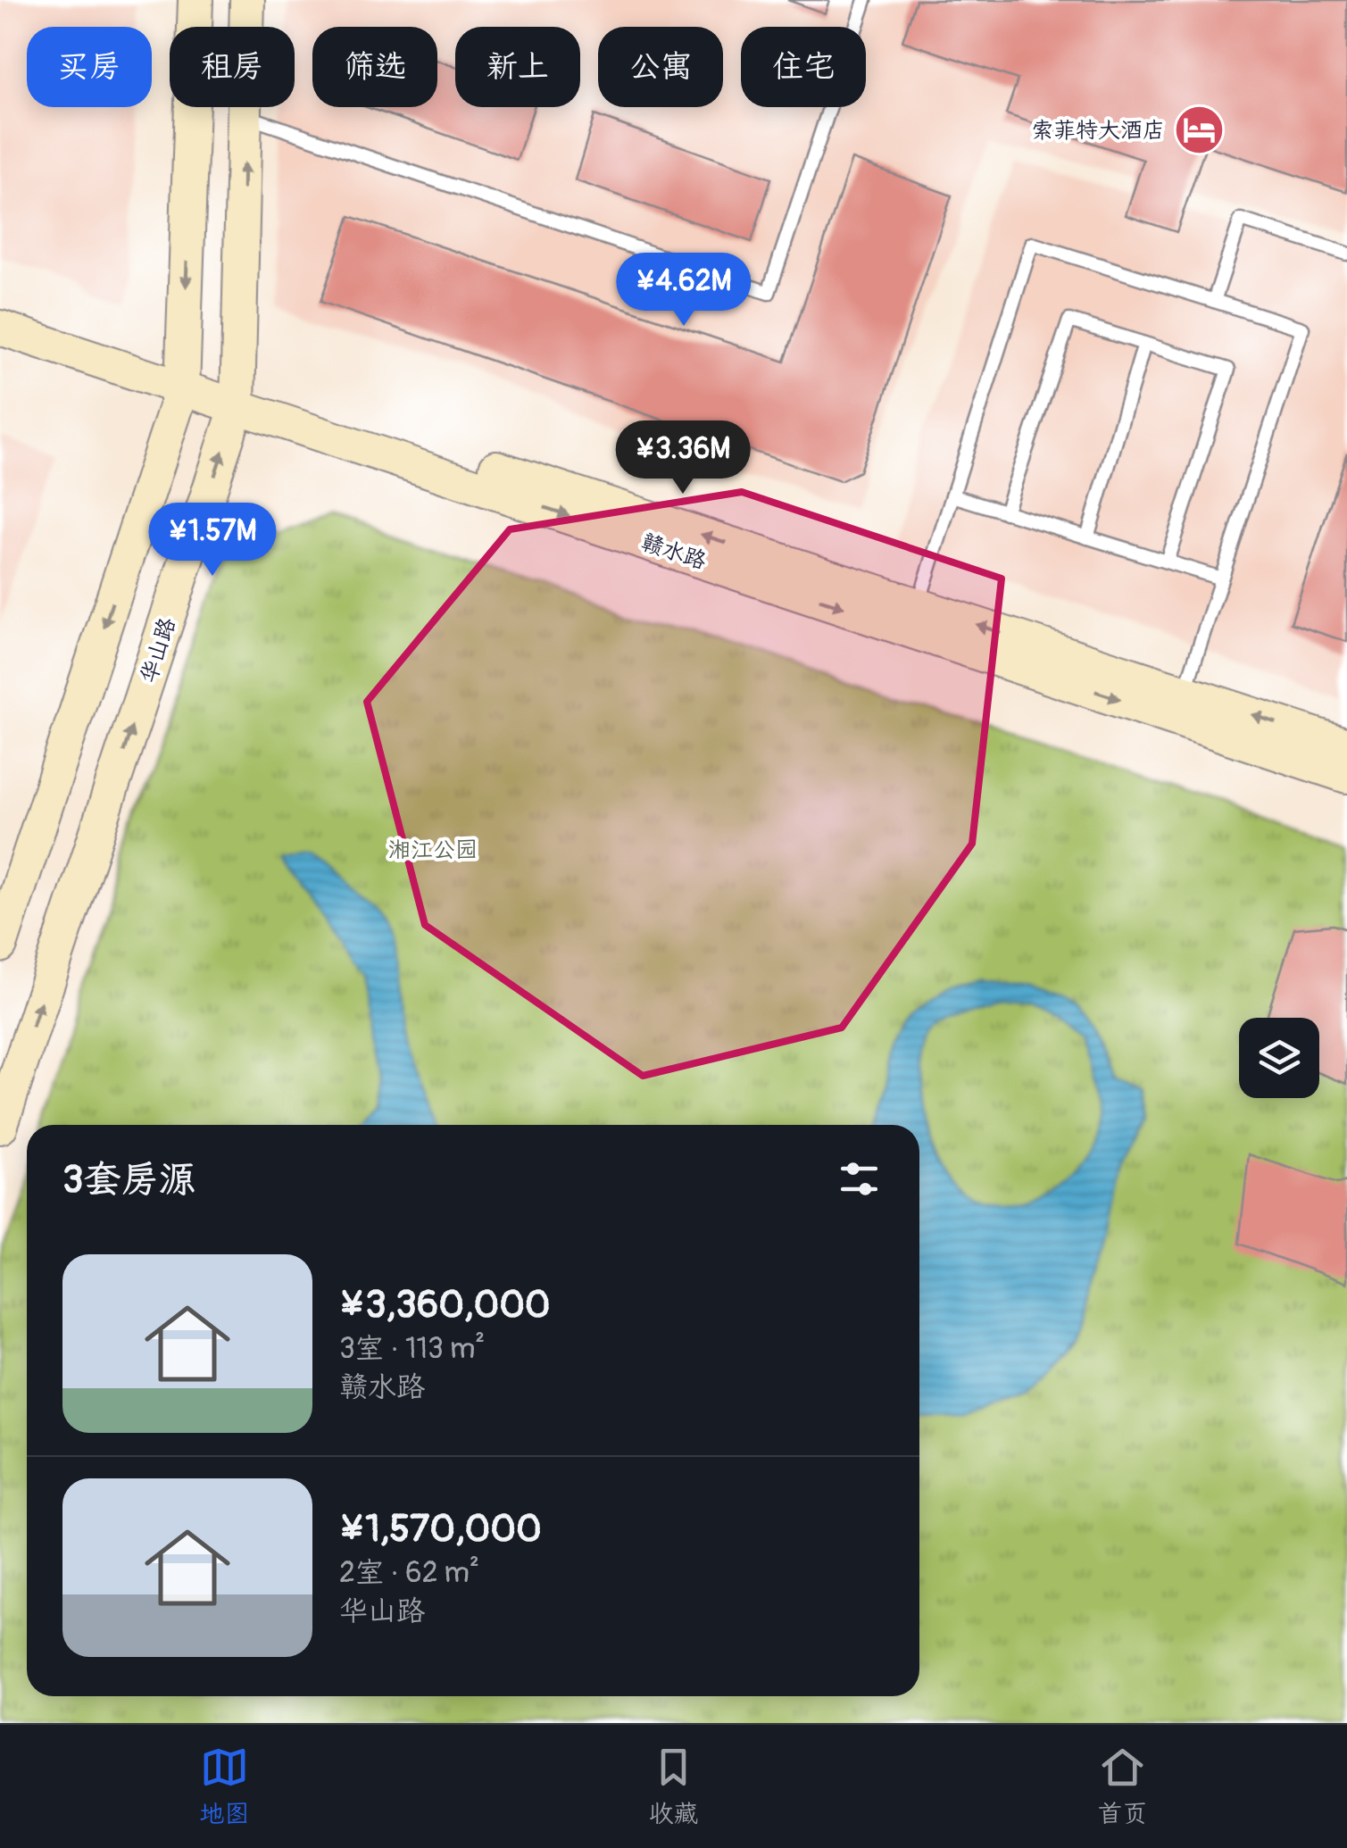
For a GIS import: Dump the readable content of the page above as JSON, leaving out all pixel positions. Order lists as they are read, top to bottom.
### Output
{
  "streets": {
    "main road": ["赣水路", "华山路"]
  },
  "crossings": [
    ["赣水路", "华山路"]
  ],
  "parks": ["湘江公园"],
  "places": {
    "hotel": ["索菲特大酒店"]
  },
  "page": {
    "chip": [
      "买房",
      "租房",
      "筛选",
      "新上",
      "公寓",
      "住宅"
    ],
    "price": ["¥4.62M", "¥3.36M", "¥1.57M"],
    "heading": "3套房源",
    "list": [
      {
        "name": "¥3,360,000",
        "note": "3室 · 113 m² · 赣水路"
      },
      {
        "name": "¥1,570,000",
        "note": "2室 · 62 m² · 华山路"
      }
    ],
    "tabs": ["地图", "收藏", "首页"]
  }
}
